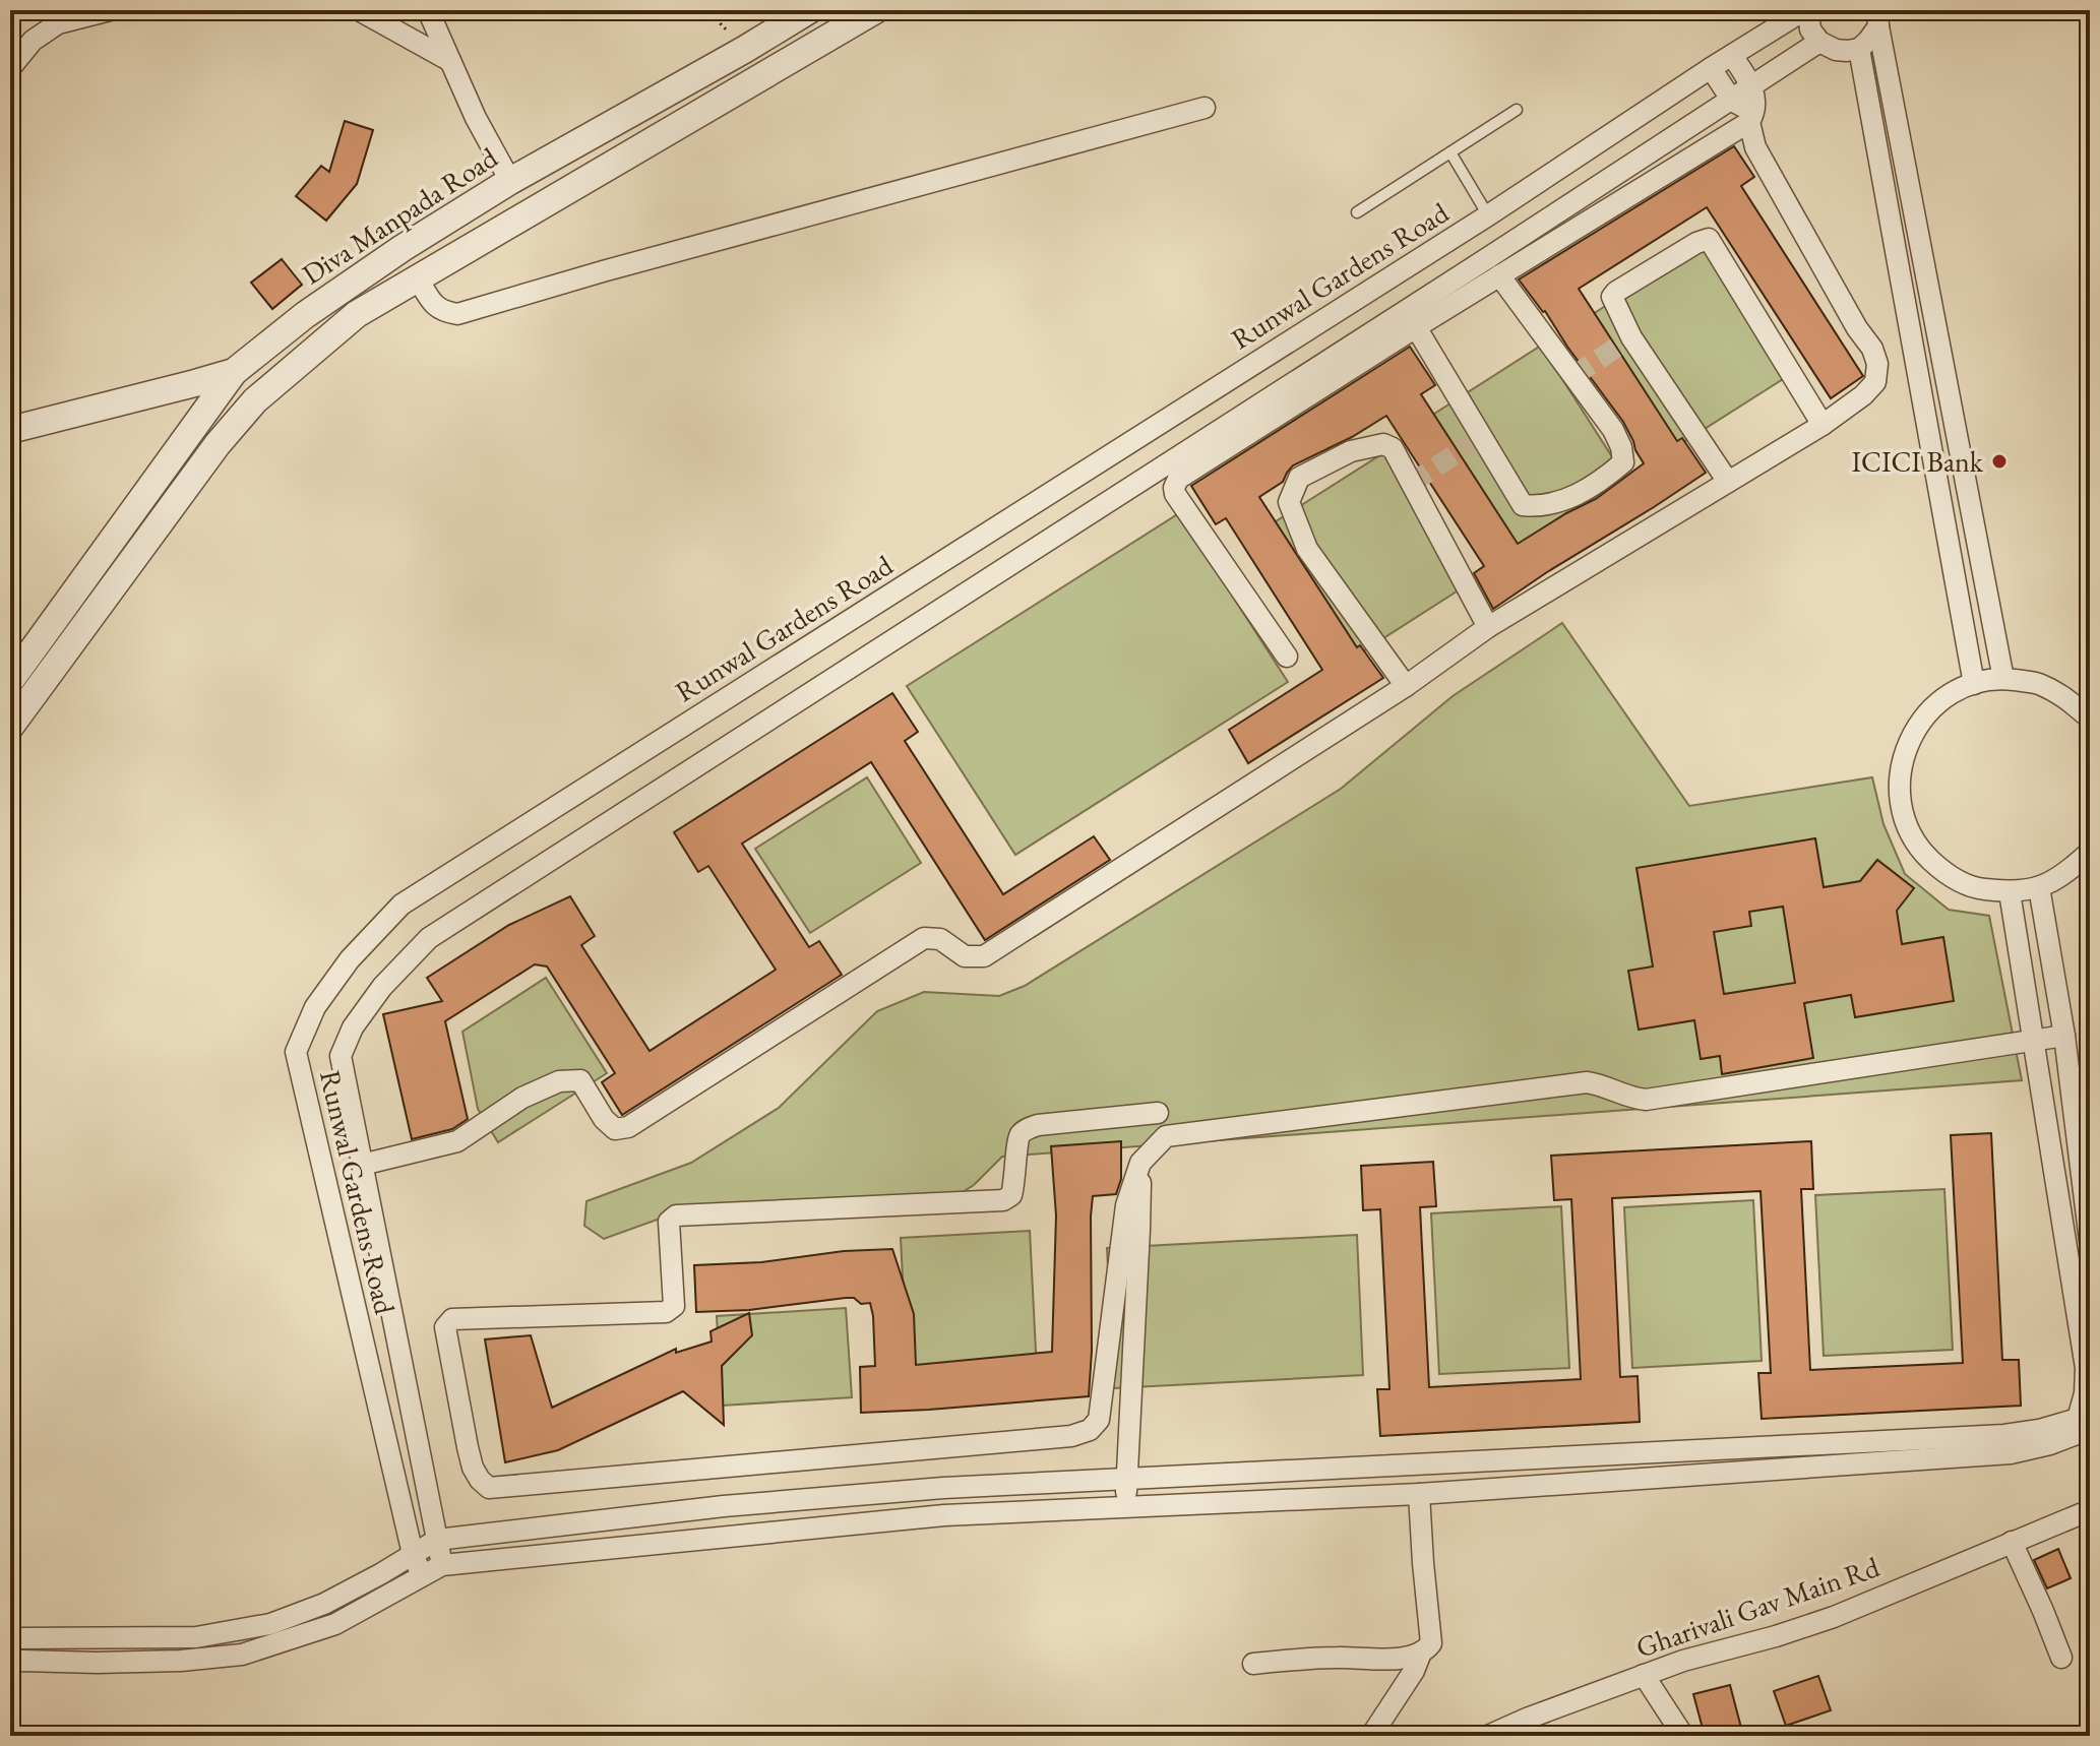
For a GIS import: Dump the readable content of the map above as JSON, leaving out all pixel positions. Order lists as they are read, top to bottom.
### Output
{
  "streets": {
    "street": ["Diva Manpada Road", "Runwal Gardens Road", "Gharivali Gav Main Rd"]
  },
  "places": ["ICICI Bank"]
}
